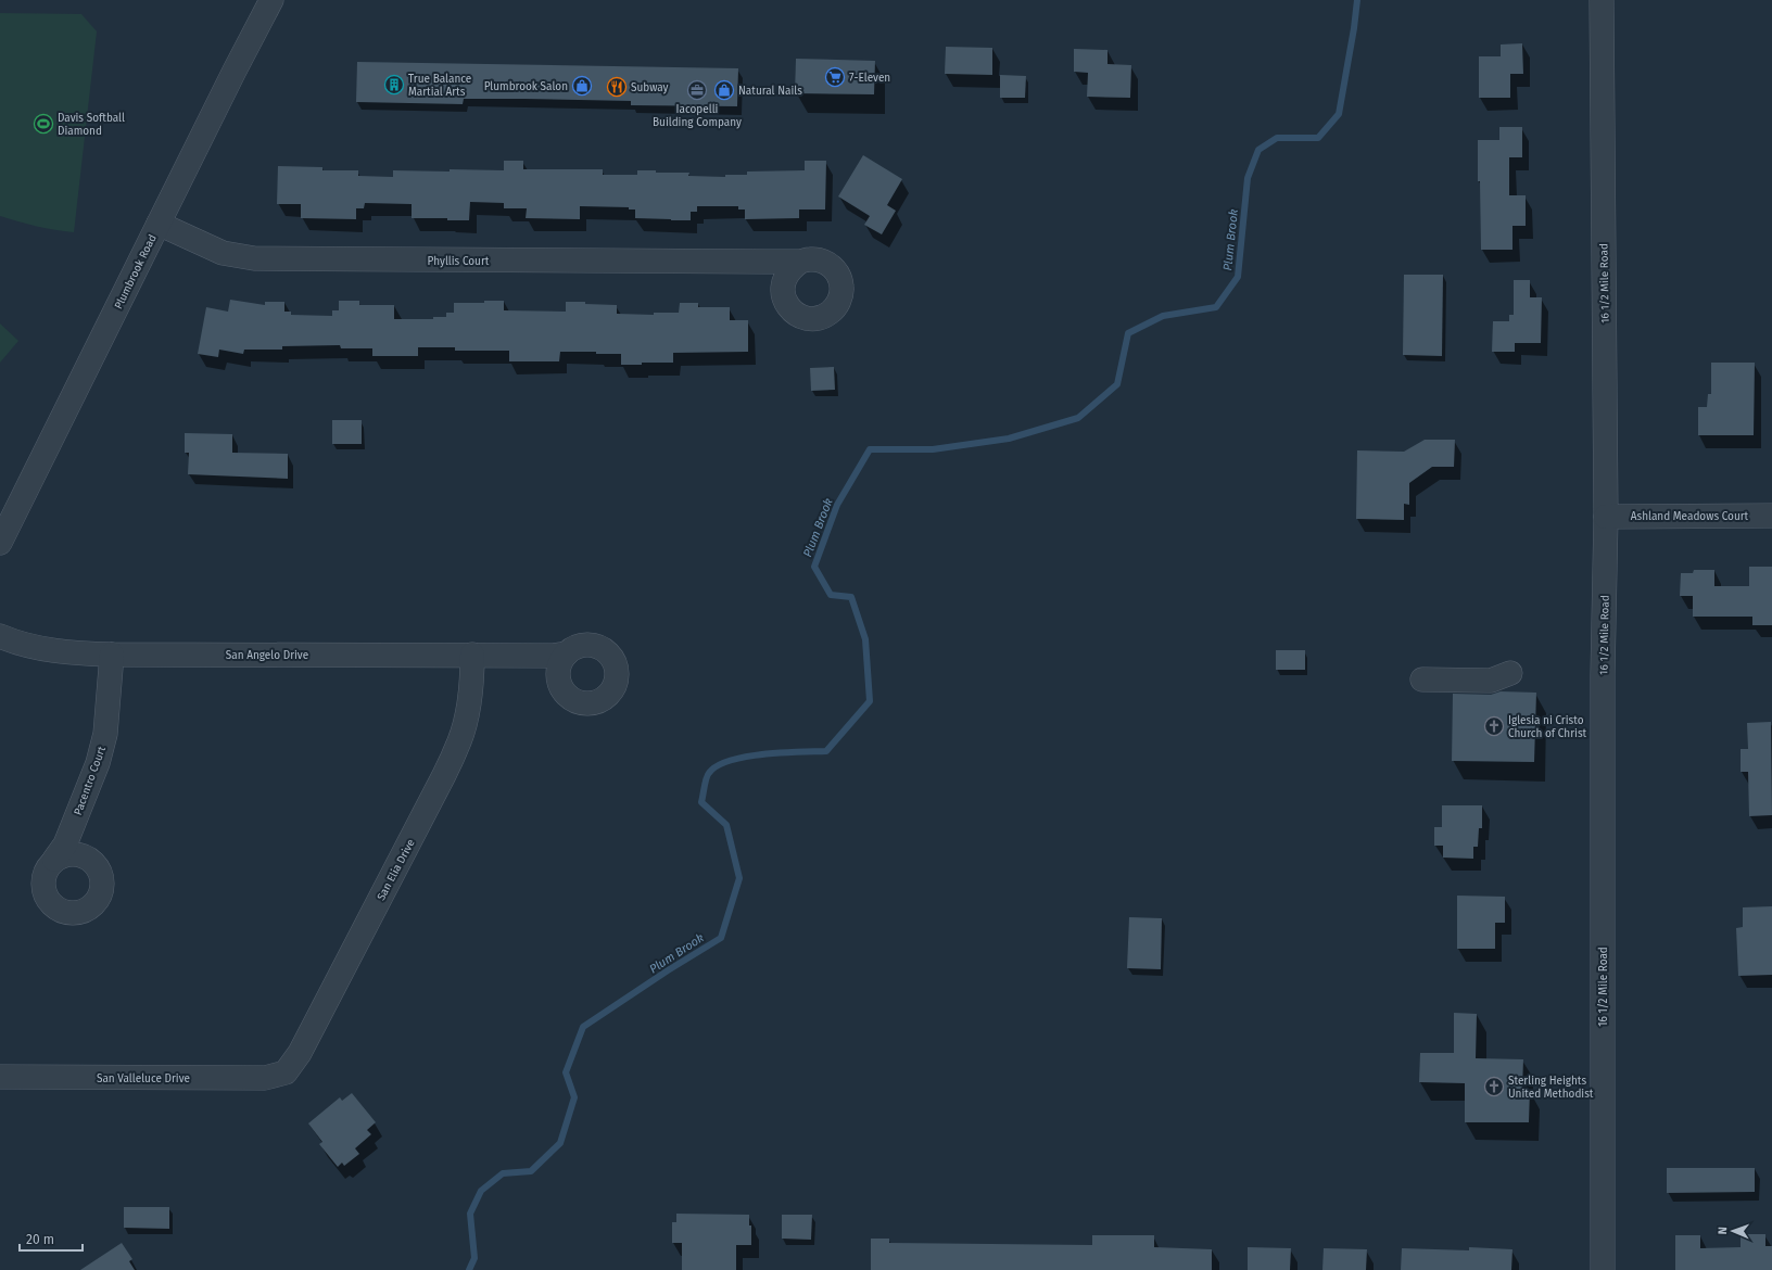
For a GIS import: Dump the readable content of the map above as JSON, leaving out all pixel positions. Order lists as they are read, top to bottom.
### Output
{
  "streets": {
    "street": [
      "Phyllis Court",
      "Plumbrook Road",
      "16 1/2 Mile Road",
      "Ashland Meadows Court",
      "San Angelo Drive",
      "Pacentro Court",
      "San Elia Drive",
      "San Valleluce Drive"
    ]
  },
  "crossings": [
    ["Phyllis Court", "Plumbrook Road"],
    ["16 1/2 Mile Road", "Ashland Meadows Court"],
    ["San Angelo Drive", "Pacentro Court"],
    ["San Angelo Drive", "San Elia Drive"],
    ["San Elia Drive", "San Valleluce Drive"]
  ],
  "water": ["Plum Brook"],
  "places": {
    "supermarket": ["7-Eleven"],
    "building": ["True Balance Martial Arts"],
    "shop": ["Plumbrook Salon", "Natural Nails"],
    "restaurant": ["Subway"],
    "office": ["Iacopelli Building Company"],
    "sports": ["Davis Softball Diamond"],
    "church": ["Iglesia ni Cristo Church of Christ", "Sterling Heights United Methodist"]
  },
  "scale_bar": "20 m",
  "north": "left"
}
